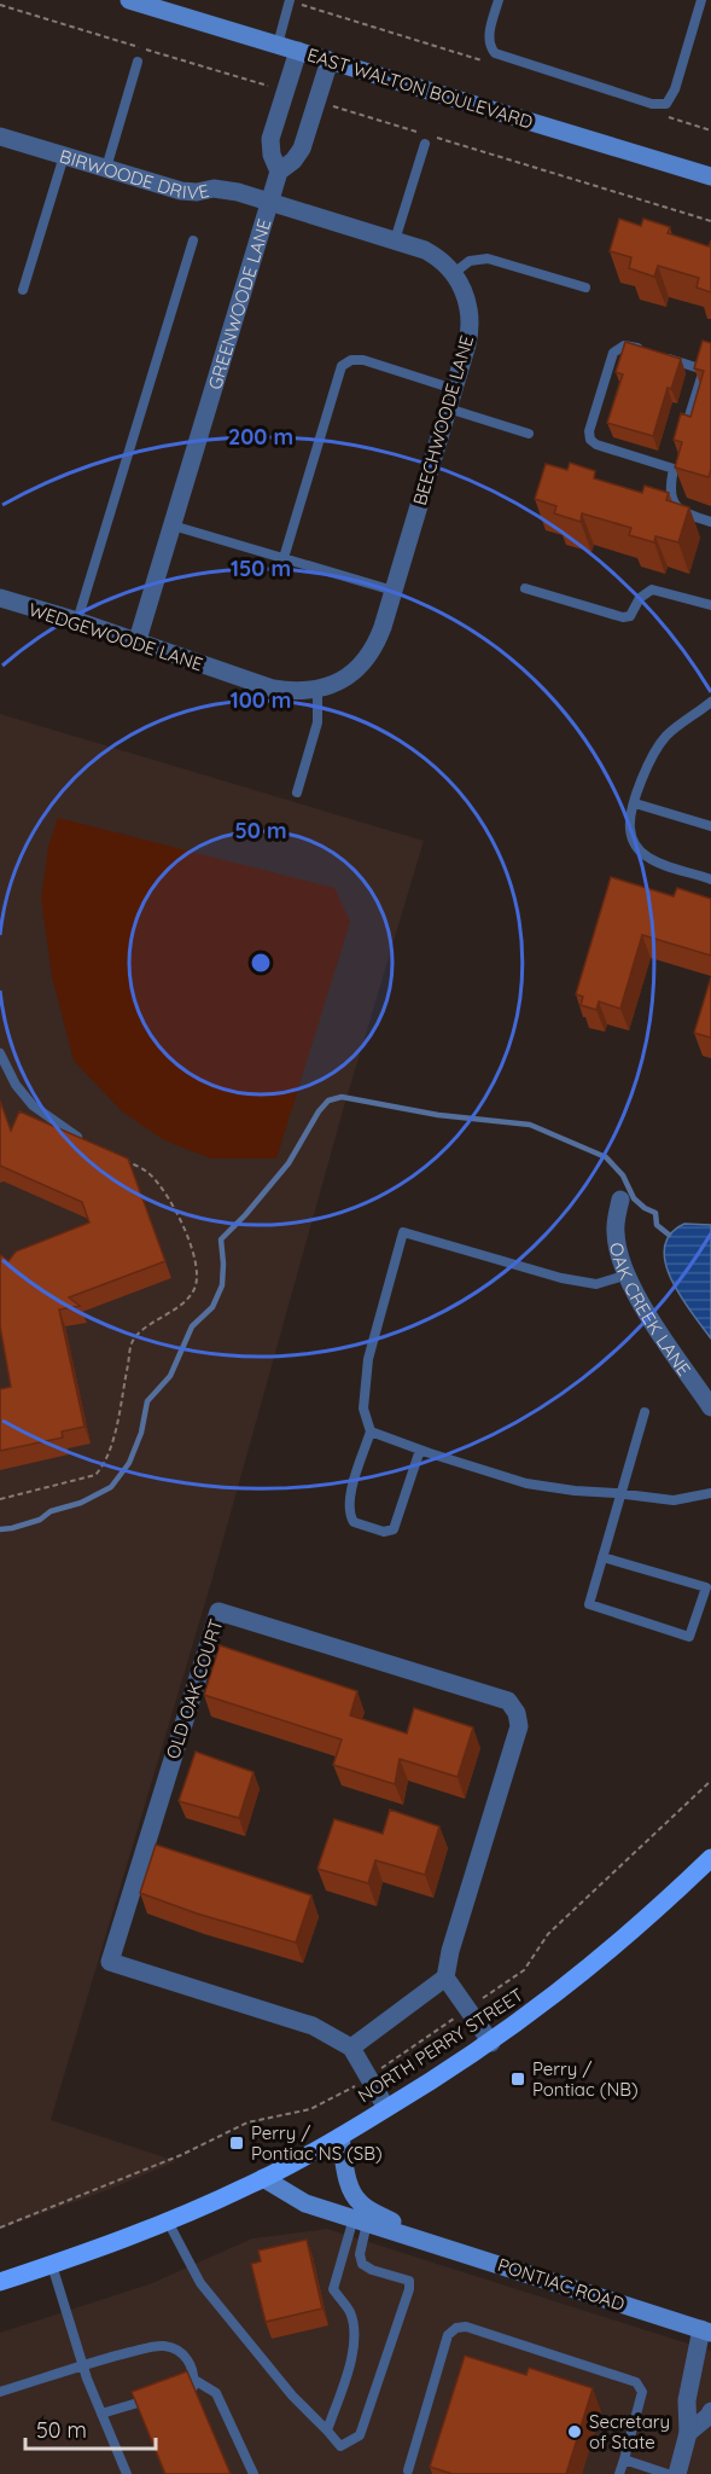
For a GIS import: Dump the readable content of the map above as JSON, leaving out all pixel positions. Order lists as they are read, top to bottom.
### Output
{
  "streets": {
    "main road": ["EAST WALTON BOULEVARD", "NORTH PERRY STREET", "PONTIAC ROAD"],
    "street": [
      "BIRWOODE DRIVE",
      "GREENWOODE LANE",
      "BEECHWOODE LANE",
      "WEDGEWOODE LANE",
      "OAK CREEK LANE",
      "OLD OAK COURT"
    ]
  },
  "crossings": [
    ["EAST WALTON BOULEVARD", "GREENWOODE LANE"],
    ["BIRWOODE DRIVE", "GREENWOODE LANE"],
    ["BIRWOODE DRIVE", "BEECHWOODE LANE"],
    ["GREENWOODE LANE", "BEECHWOODE LANE"],
    ["GREENWOODE LANE", "WEDGEWOODE LANE"],
    ["BEECHWOODE LANE", "WEDGEWOODE LANE"],
    ["OLD OAK COURT", "NORTH PERRY STREET"],
    ["NORTH PERRY STREET", "PONTIAC ROAD"]
  ],
  "places": {
    "transit": ["Perry / Pontiac (NB)", "Perry / Pontiac NS (SB)"],
    "other": ["Secretary of State"]
  },
  "scale_bar": "50 m",
  "rings": [
    "200 m",
    "150 m",
    "100 m",
    "50 m"
  ]
}
